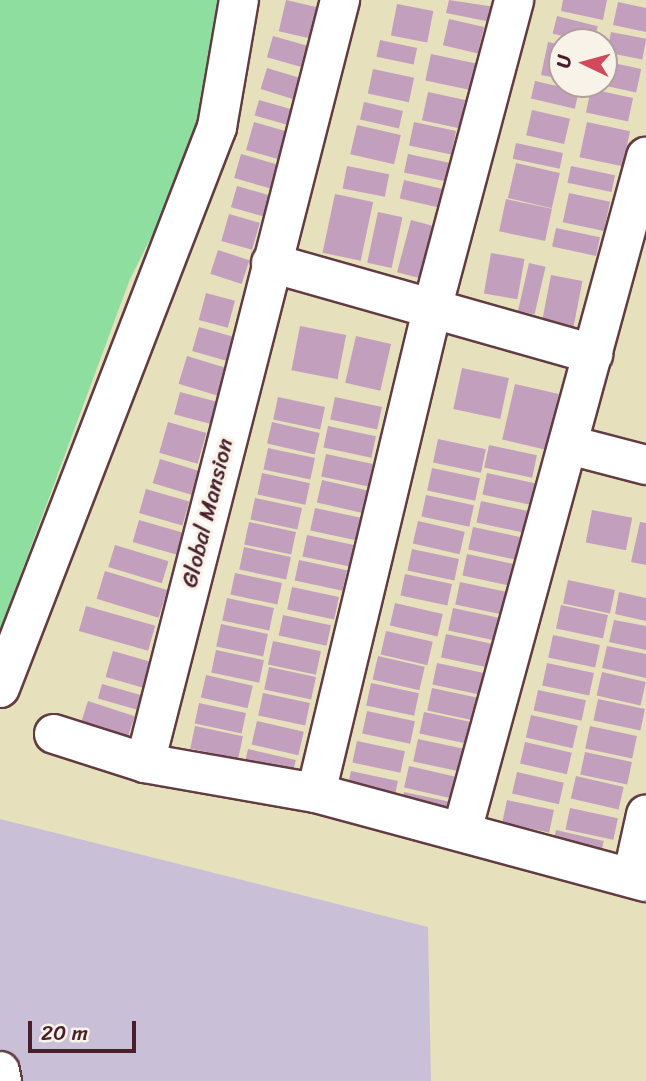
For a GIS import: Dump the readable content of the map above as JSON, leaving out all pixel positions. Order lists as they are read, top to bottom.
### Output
{
  "streets": {
    "street": ["Global Mansion"]
  },
  "scale_bar": "20 m",
  "north": "left"
}
